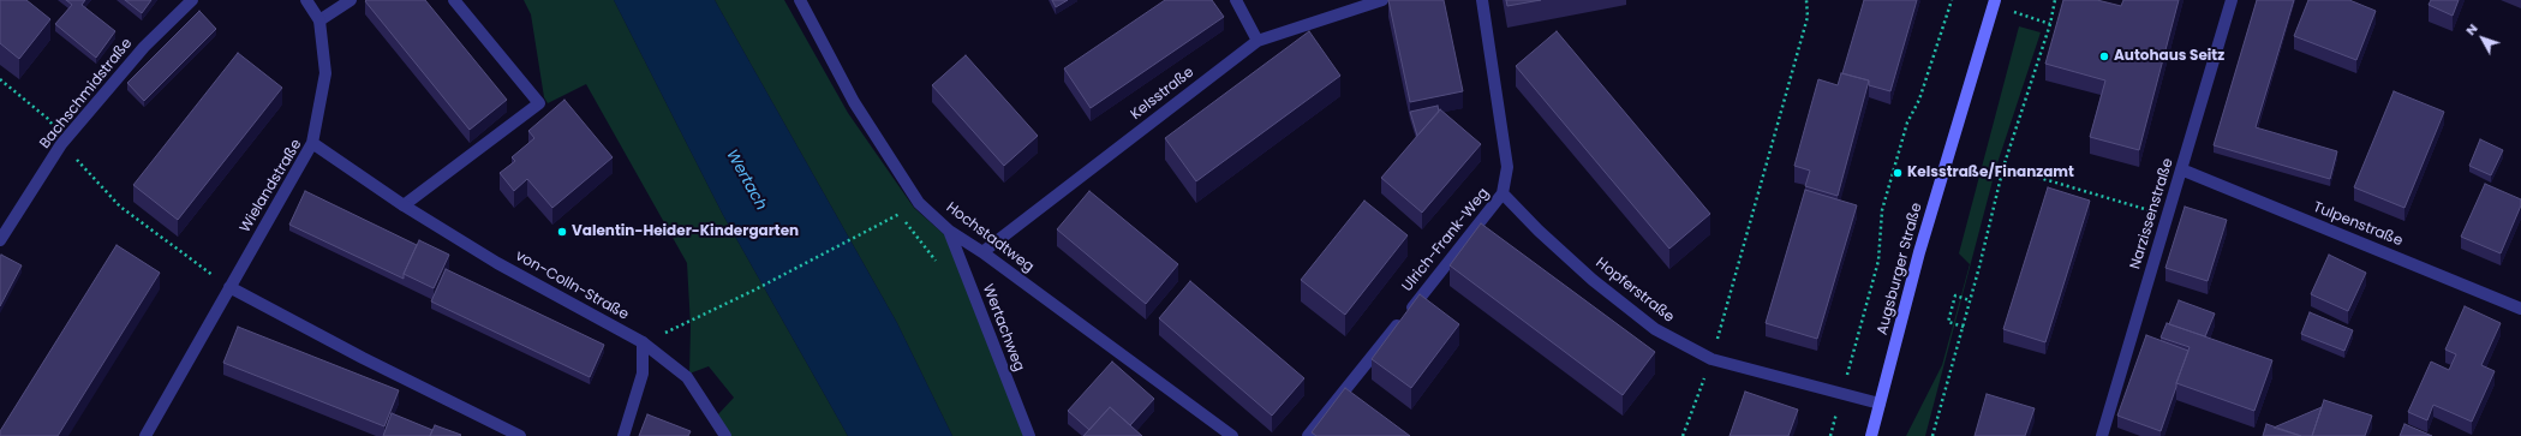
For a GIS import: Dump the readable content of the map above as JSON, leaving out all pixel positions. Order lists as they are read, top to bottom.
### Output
{
  "streets": {
    "main road": ["Augsburger Straße"],
    "street": [
      "Bachschmidstraße",
      "Kelsstraße",
      "Wielandstraße",
      "Narzissenstraße",
      "Tulpenstraße",
      "Hochstadtweg",
      "Ulrich-Frank-Weg",
      "von-Colln-Straße",
      "Hopferstraße",
      "Wertachweg"
    ]
  },
  "crossings": [
    ["Kelsstraße", "Hochstadtweg"],
    ["Wielandstraße", "von-Colln-Straße"],
    ["Narzissenstraße", "Tulpenstraße"],
    ["Hochstadtweg", "Wertachweg"],
    ["Ulrich-Frank-Weg", "Hopferstraße"],
    ["Augsburger Straße", "Hopferstraße"]
  ],
  "water": ["Wertach"],
  "places": ["Autohaus Seitz", "Kelsstraße/Finanzamt", "Valentin-Heider-Kindergarten"],
  "north": "top left"
}
